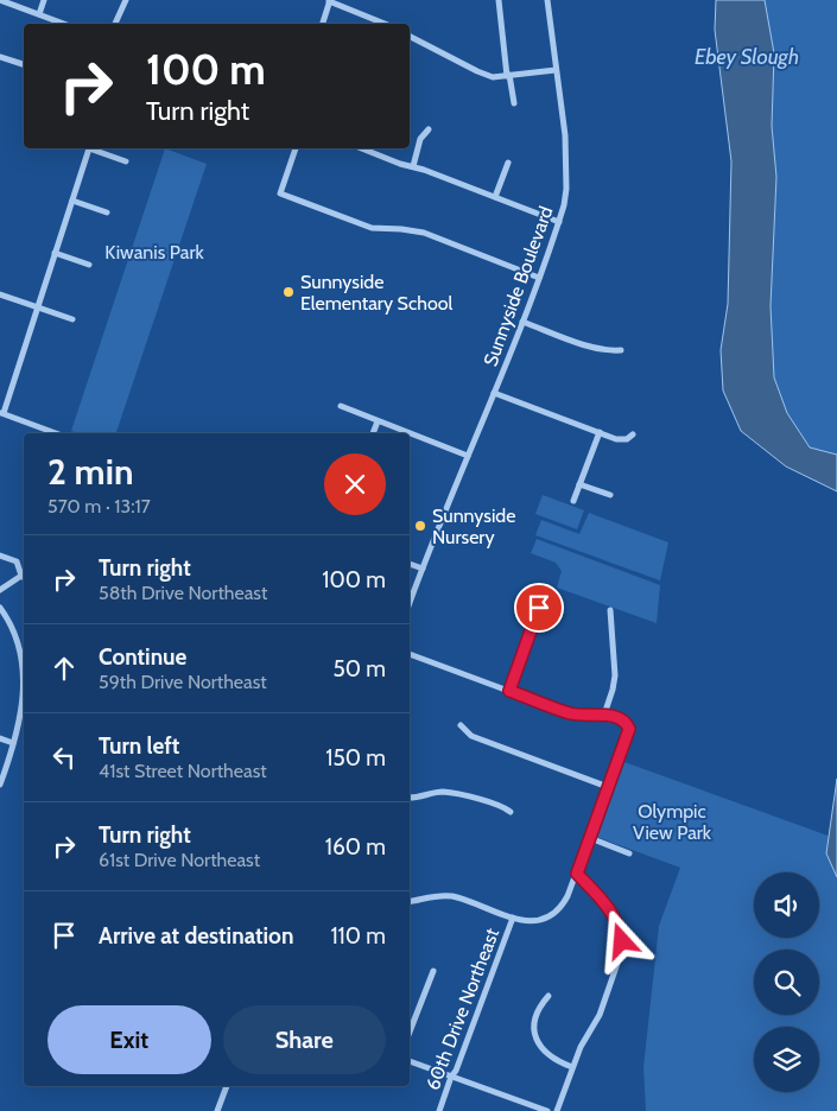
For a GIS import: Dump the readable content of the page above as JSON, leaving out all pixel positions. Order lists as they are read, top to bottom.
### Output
{
  "streets": {
    "street": ["Sunnyside Boulevard", "60th Drive Northeast"]
  },
  "water": ["Ebey Slough"],
  "parks": ["Kiwanis Park", "Olympic View Park"],
  "places": ["Sunnyside Elementary School", "Sunnyside Nursery"],
  "page": {
    "turn": ["100 m", "Turn right"],
    "heading": ["2 min", "570 m · 13:17"],
    "list": [
      {
        "name": "Turn right",
        "note": "58th Drive Northeast",
        "value": "100 m"
      },
      {
        "name": "Continue",
        "note": "59th Drive Northeast",
        "value": "50 m"
      },
      {
        "name": "Turn left",
        "note": "41st Street Northeast",
        "value": "150 m"
      },
      {
        "name": "Turn right",
        "note": "61st Drive Northeast",
        "value": "160 m"
      },
      {
        "name": "Arrive at destination",
        "value": "110 m"
      }
    ],
    "buttons": ["Exit", "Share"]
  }
}
